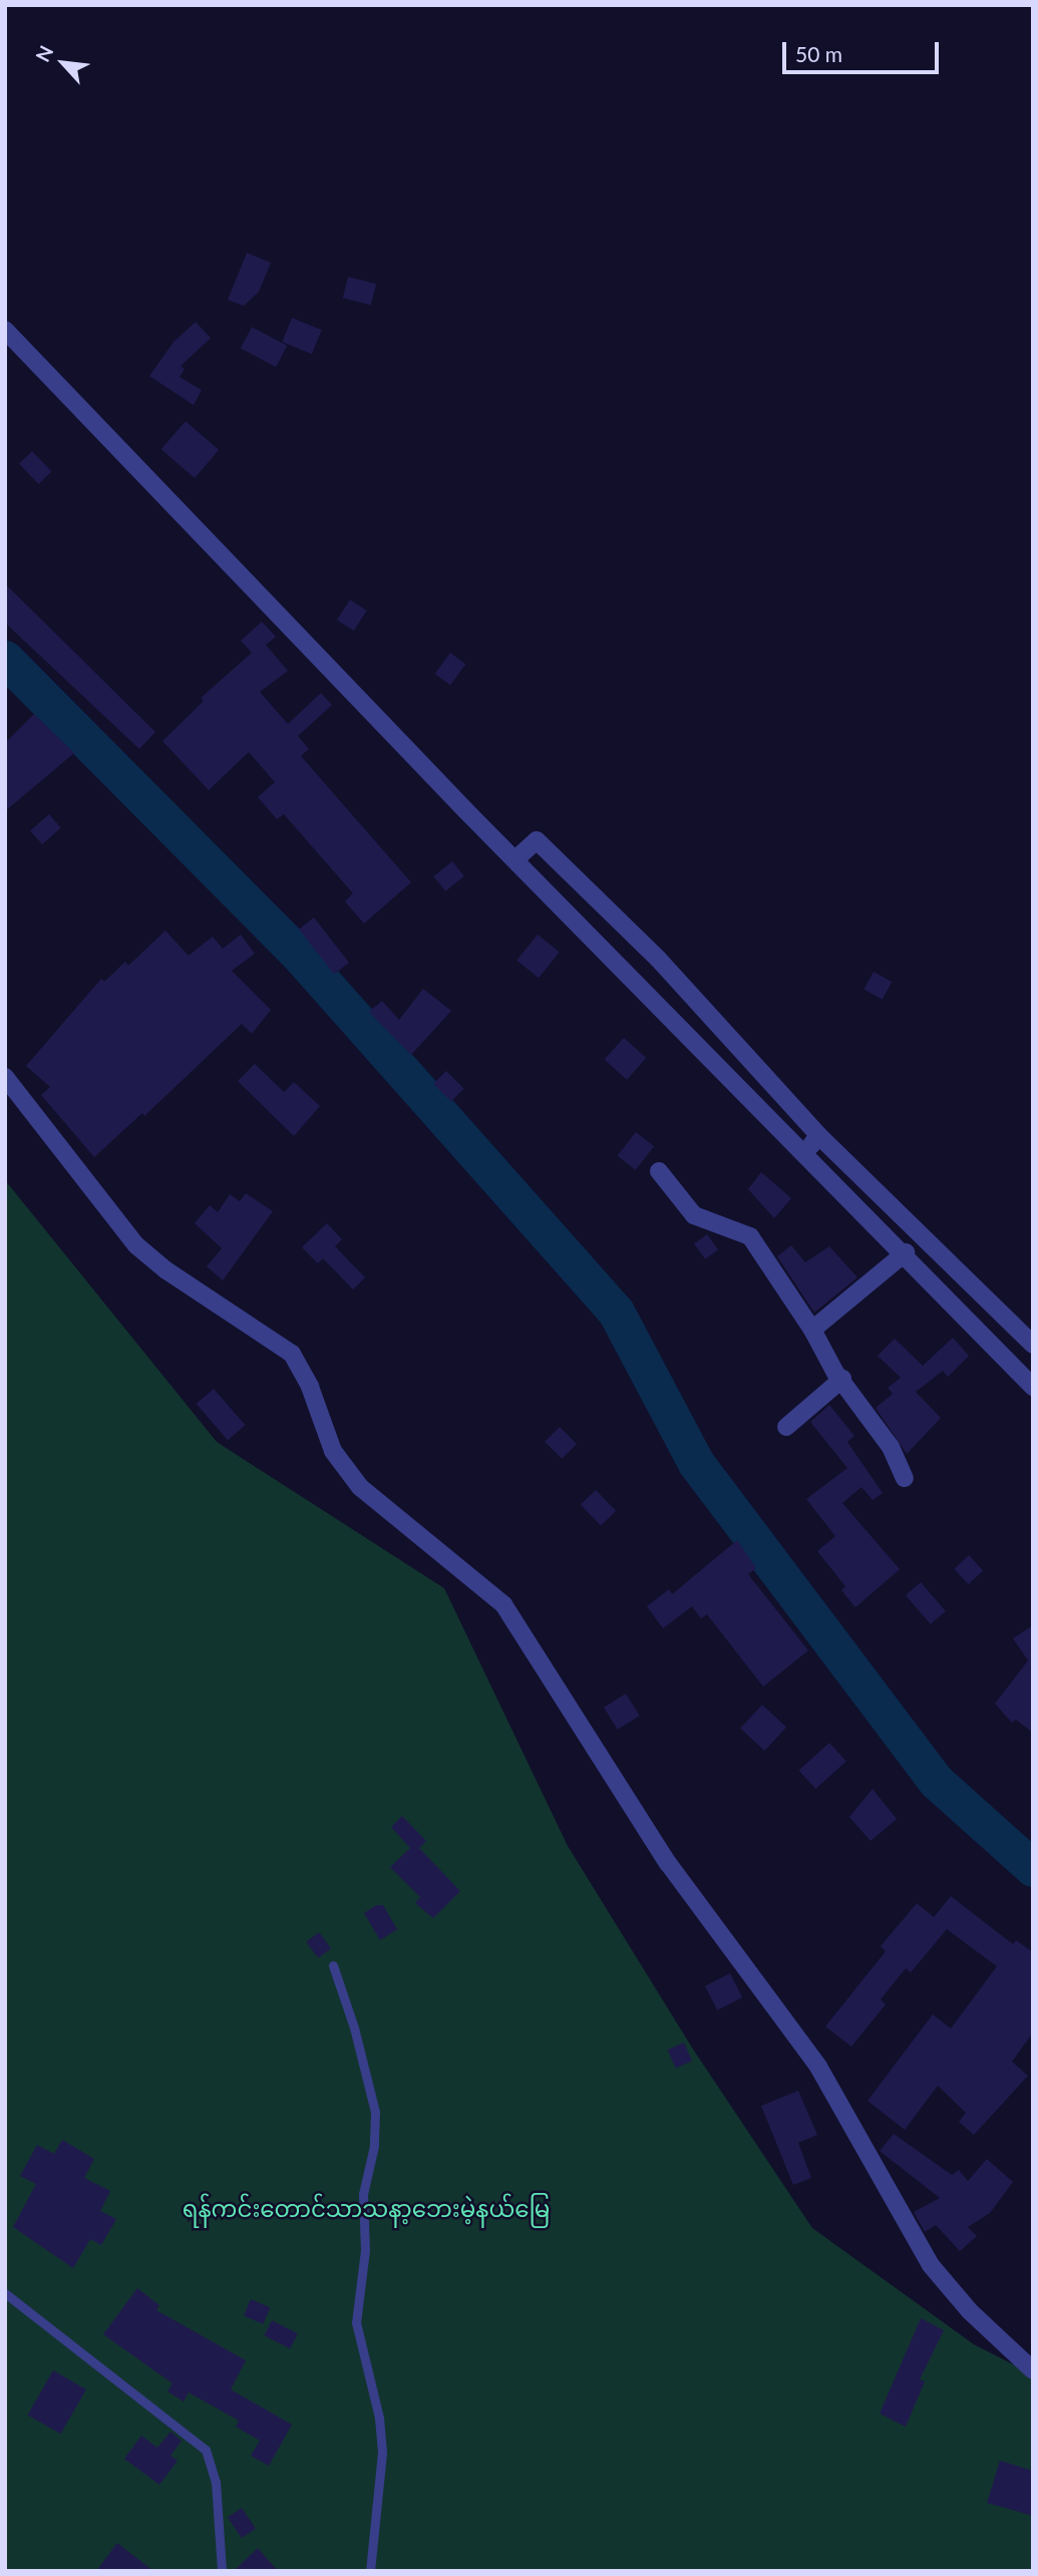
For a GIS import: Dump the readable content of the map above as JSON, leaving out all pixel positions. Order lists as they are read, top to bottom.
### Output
{
  "parks": ["ရန်ကင်းတောင်သာသနာ့ဘေးမဲ့နယ်မြေ"],
  "scale_bar": "50 m",
  "north": "top left"
}
